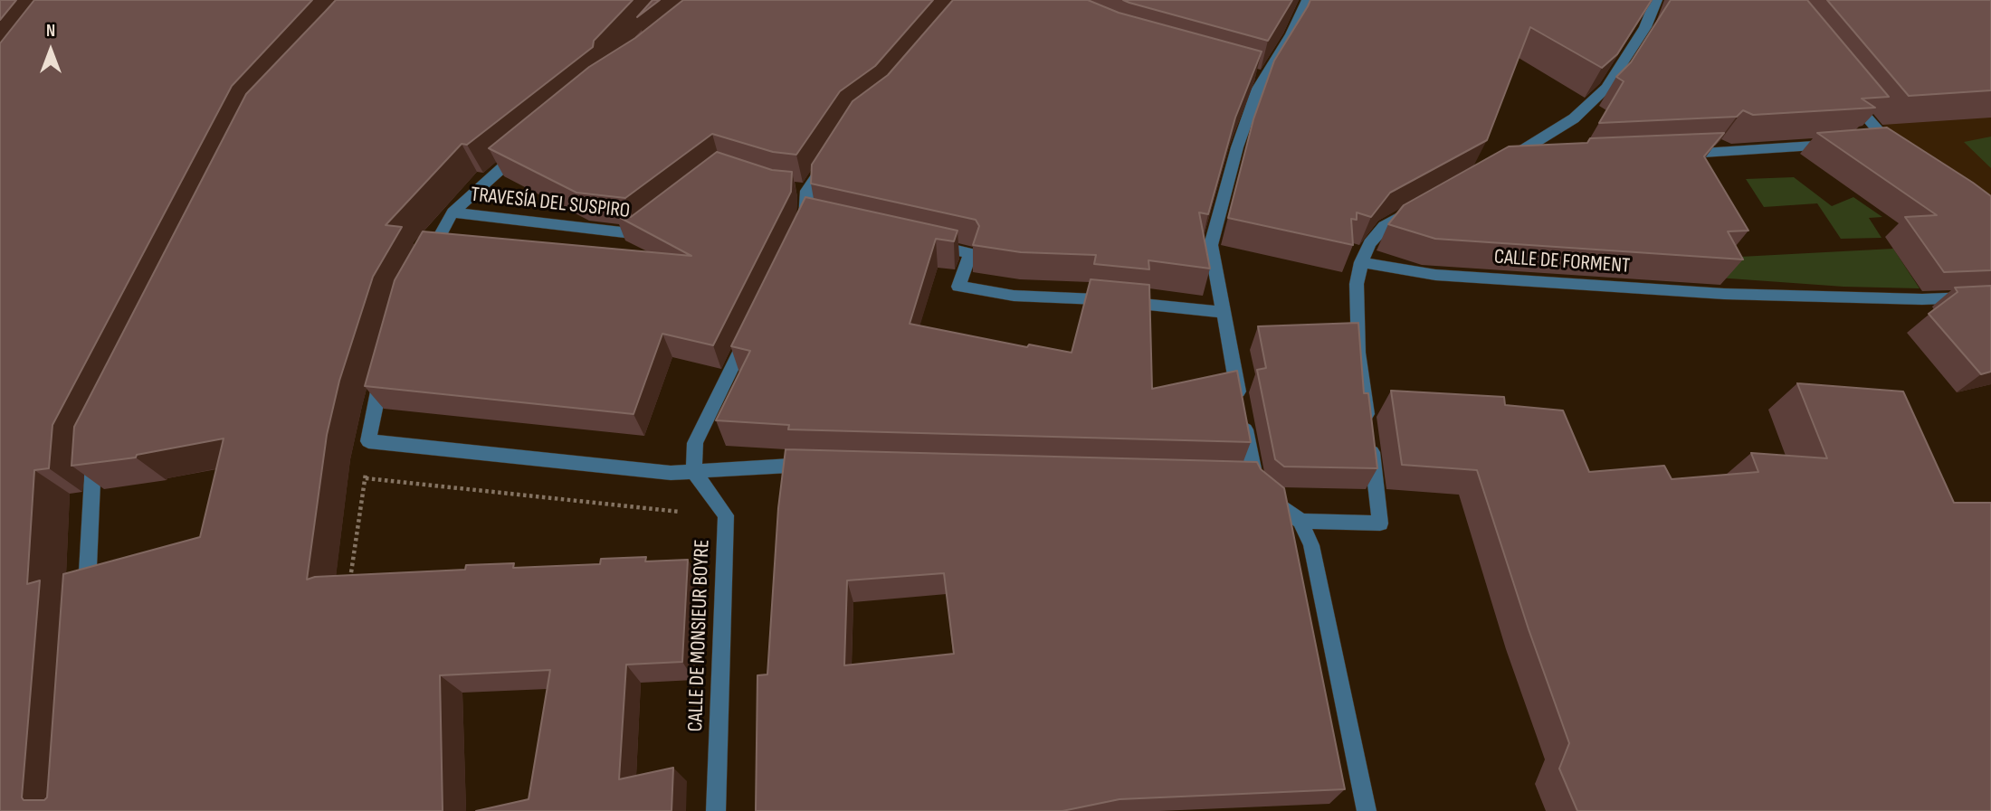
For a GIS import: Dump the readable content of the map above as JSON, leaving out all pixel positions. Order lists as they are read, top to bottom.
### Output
{
  "streets": {
    "street": ["TRAVESÍA DEL SUSPIRO", "CALLE DE FORMENT", "CALLE DE MONSIEUR BOYRE"]
  },
  "north": "top"
}
